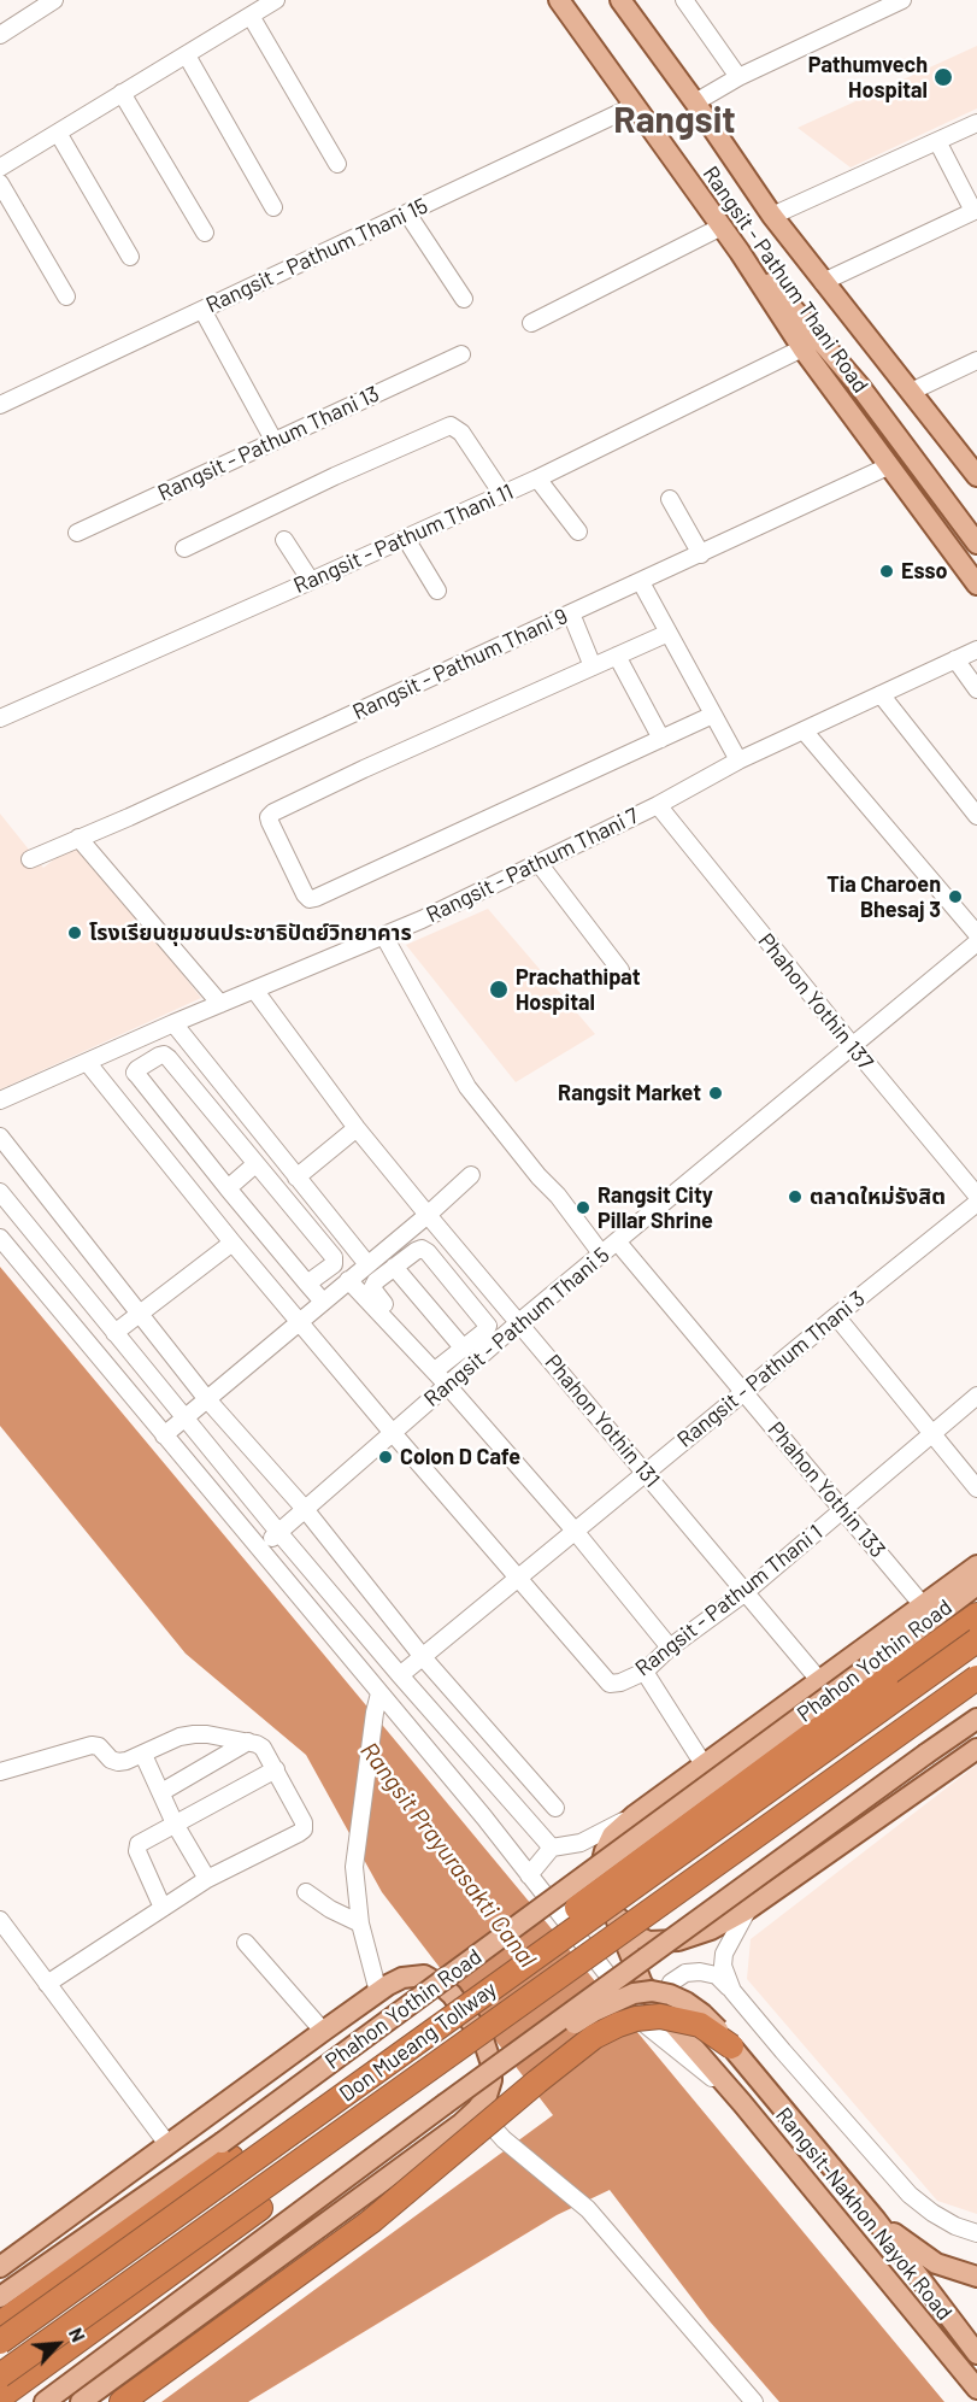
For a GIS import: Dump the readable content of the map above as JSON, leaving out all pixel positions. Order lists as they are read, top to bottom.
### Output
{
  "streets": {
    "highway": ["Phahon Yothin Road", "Don Mueang Tollway"],
    "main road": ["Rangsit - Pathum Thani Road", "Rangsit-Nakhon Nayok Road"],
    "street": [
      "Rangsit - Pathum Thani 15",
      "Rangsit - Pathum Thani 13",
      "Rangsit - Pathum Thani 11",
      "Rangsit - Pathum Thani 9",
      "Rangsit - Pathum Thani 7",
      "Phahon Yothin 137",
      "Rangsit - Pathum Thani 5",
      "Rangsit - Pathum Thani 3",
      "Phahon Yothin 131",
      "Phahon Yothin 133",
      "Rangsit - Pathum Thani 1"
    ]
  },
  "crossings": [
    ["Rangsit - Pathum Thani 15", "Rangsit - Pathum Thani Road"],
    ["Rangsit - Pathum Thani Road", "Rangsit - Pathum Thani 11"],
    ["Rangsit - Pathum Thani Road", "Rangsit - Pathum Thani 9"],
    ["Rangsit - Pathum Thani 7", "Phahon Yothin 137"],
    ["Rangsit - Pathum Thani 7", "Phahon Yothin 131"],
    ["Phahon Yothin 137", "Rangsit - Pathum Thani 5"],
    ["Rangsit - Pathum Thani 5", "Phahon Yothin 131"],
    ["Rangsit - Pathum Thani 5", "Phahon Yothin 133"],
    ["Rangsit - Pathum Thani 3", "Phahon Yothin 131"],
    ["Rangsit - Pathum Thani 3", "Phahon Yothin 133"],
    ["Rangsit - Pathum Thani 3", "Rangsit - Pathum Thani 1"],
    ["Phahon Yothin 131", "Rangsit - Pathum Thani 1"],
    ["Phahon Yothin 131", "Rangsit-Nakhon Nayok Road"],
    ["Phahon Yothin 133", "Rangsit - Pathum Thani 1"],
    ["Phahon Yothin 133", "Rangsit-Nakhon Nayok Road"]
  ],
  "districts": ["Rangsit"],
  "water": ["Rangsit Prayurasakti Canal"],
  "places": [
    "Pathumvech Hospital",
    "Esso",
    "Tia Charoen Bhesaj 3",
    "โรงเรียนชุมชนประชาธิปัตย์วิทยาคาร",
    "Prachathipat Hospital",
    "Rangsit Market",
    "ตลาดใหม่รังสิต",
    "Rangsit City Pillar Shrine",
    "Colon D Cafe"
  ],
  "north": "top right"
}
